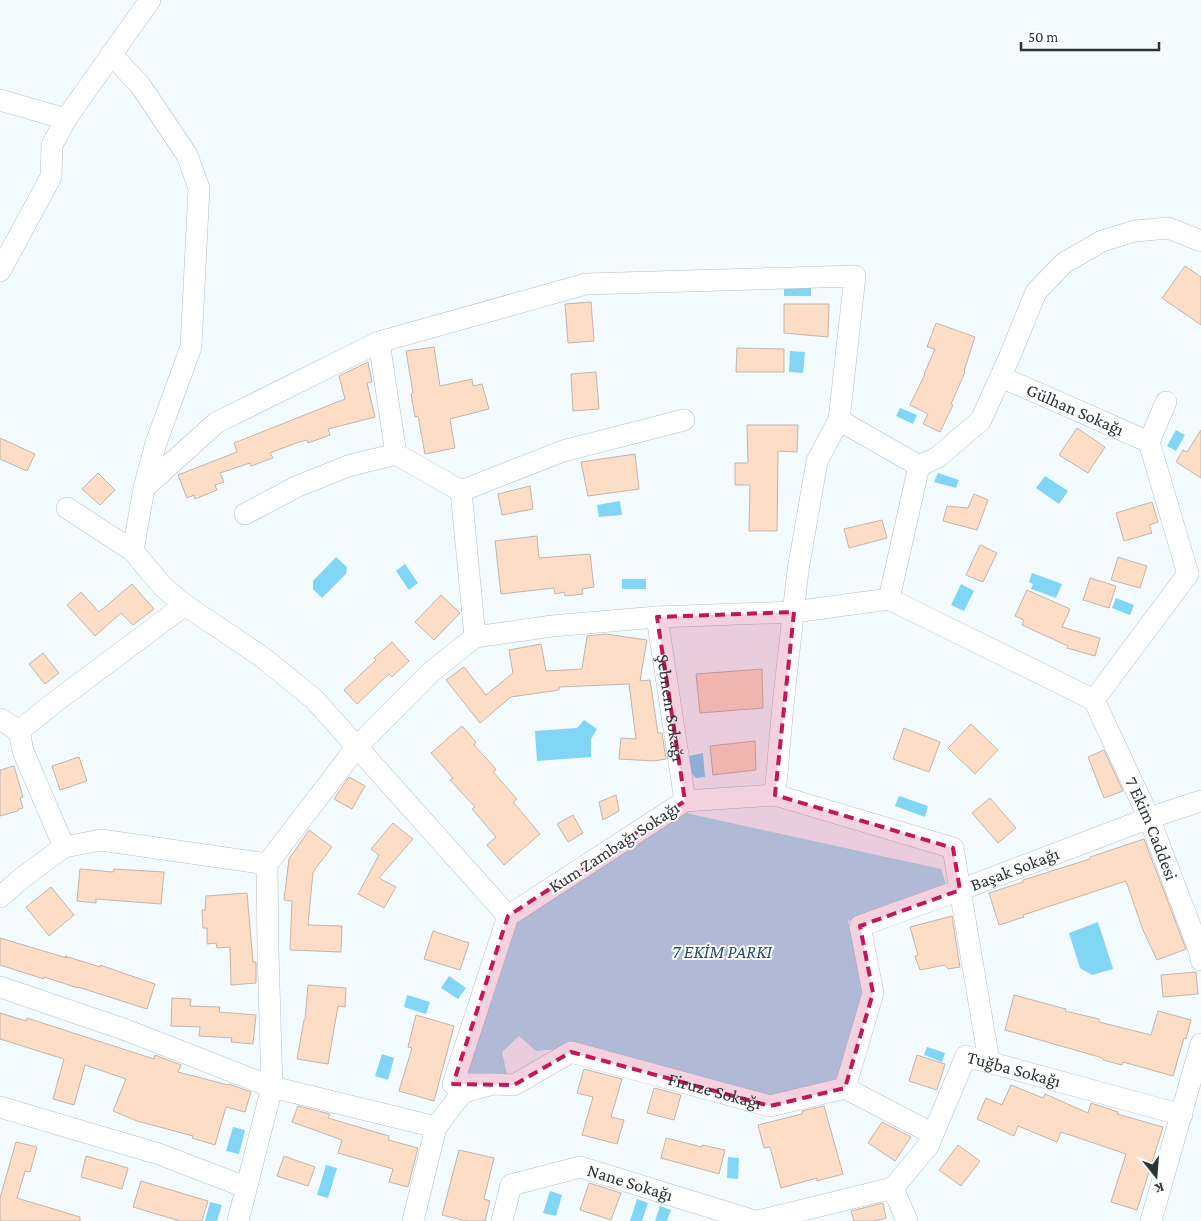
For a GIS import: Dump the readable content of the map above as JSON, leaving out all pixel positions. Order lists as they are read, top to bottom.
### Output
{
  "streets": {
    "street": [
      "Gülhan Sokağı",
      "Şebnem Sokağı",
      "7 Ekim Caddesi",
      "Kum Zambağı Sokağı",
      "Başak Sokağı",
      "Tuğba Sokağı",
      "Firuze Sokağı",
      "Nane Sokağı"
    ]
  },
  "crossings": [
    ["Şebnem Sokağı", "Kum Zambağı Sokağı"],
    ["7 Ekim Caddesi", "Başak Sokağı"],
    ["Kum Zambağı Sokağı", "Başak Sokağı"],
    ["Başak Sokağı", "Tuğba Sokağı"],
    ["Tuğba Sokağı", "Nane Sokağı"]
  ],
  "parks": ["7 EKİM PARKI"],
  "scale_bar": "50 m",
  "north": "bottom"
}
